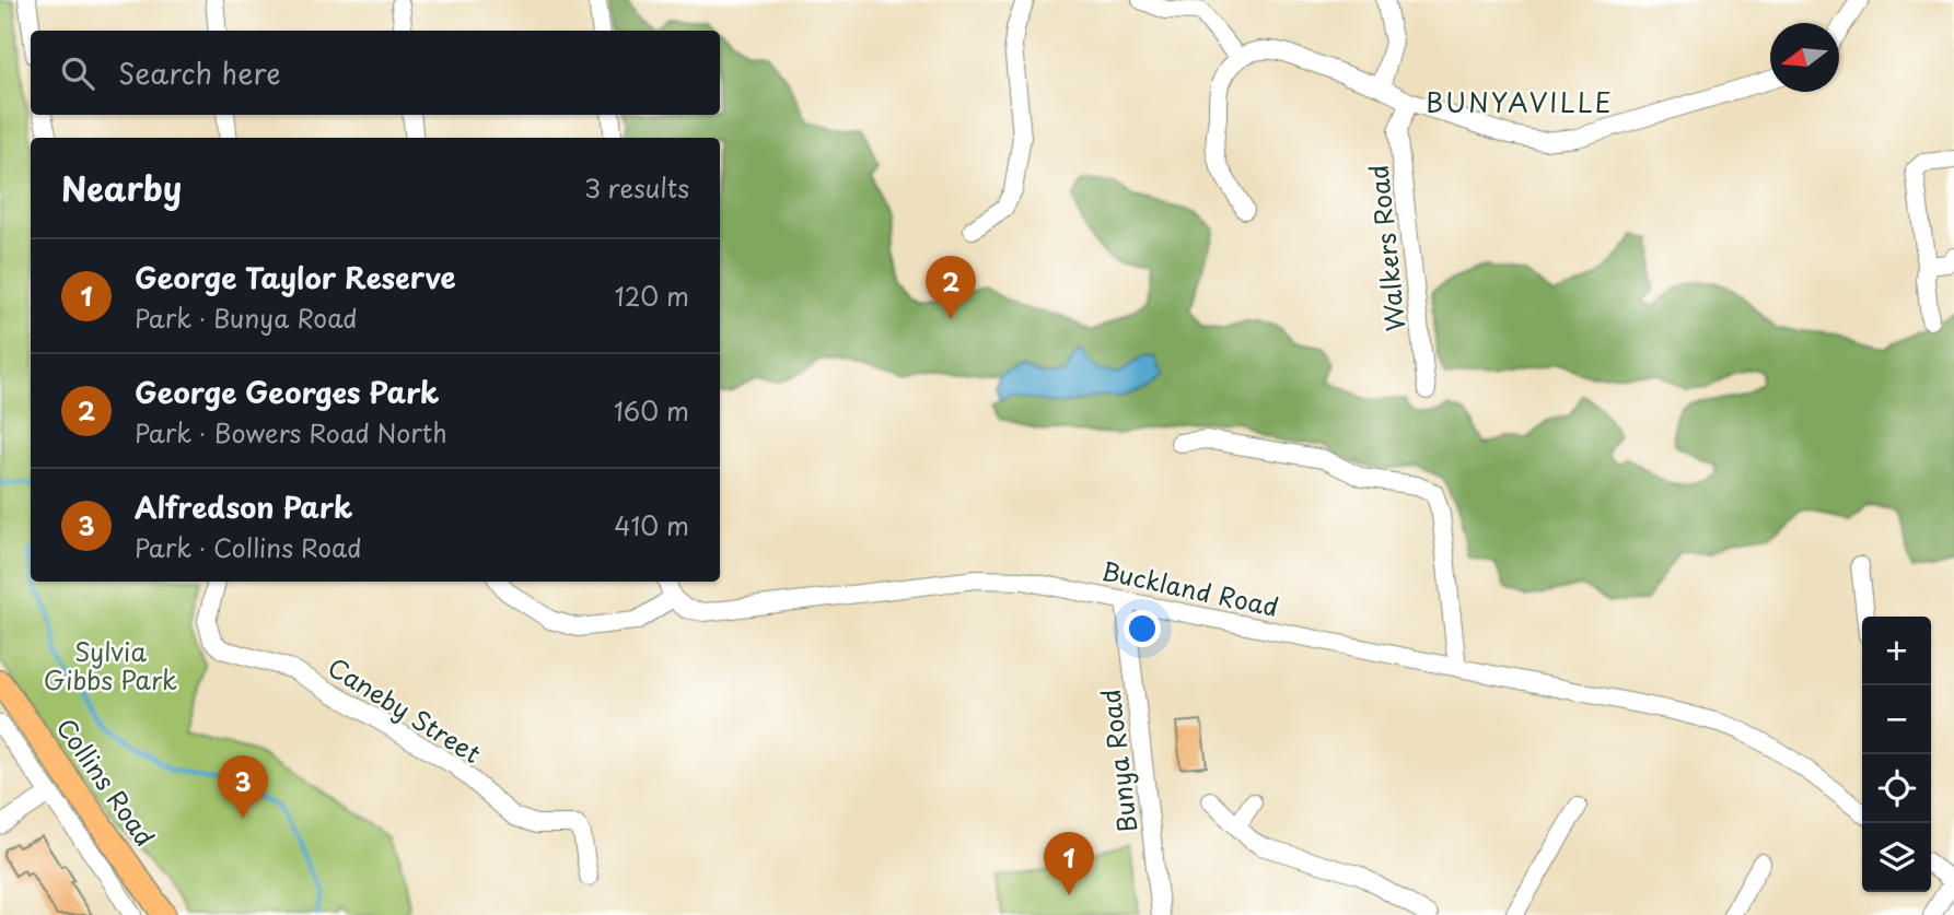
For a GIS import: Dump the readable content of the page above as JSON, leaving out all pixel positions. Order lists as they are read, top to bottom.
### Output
{
  "streets": {
    "main road": ["Collins Road"],
    "street": [
      "Walkers Road",
      "Buckland Road",
      "Caneby Street",
      "Bunya Road"
    ]
  },
  "crossings": [
    ["Buckland Road", "Bunya Road"]
  ],
  "districts": ["BUNYAVILLE"],
  "parks": ["Sylvia Gibbs Park"],
  "north": "left",
  "page": {
    "search": "Search here",
    "heading": ["Nearby", "3 results"],
    "list": [
      {
        "mark": "1",
        "name": "George Taylor Reserve",
        "note": "Park · Bunya Road",
        "value": "120 m"
      },
      {
        "mark": "2",
        "name": "George Georges Park",
        "note": "Park · Bowers Road North",
        "value": "160 m"
      },
      {
        "mark": "3",
        "name": "Alfredson Park",
        "note": "Park · Collins Road",
        "value": "410 m"
      }
    ],
    "pins": ["2", "3", "1"],
    "map_buttons": ["+", "−"]
  }
}
